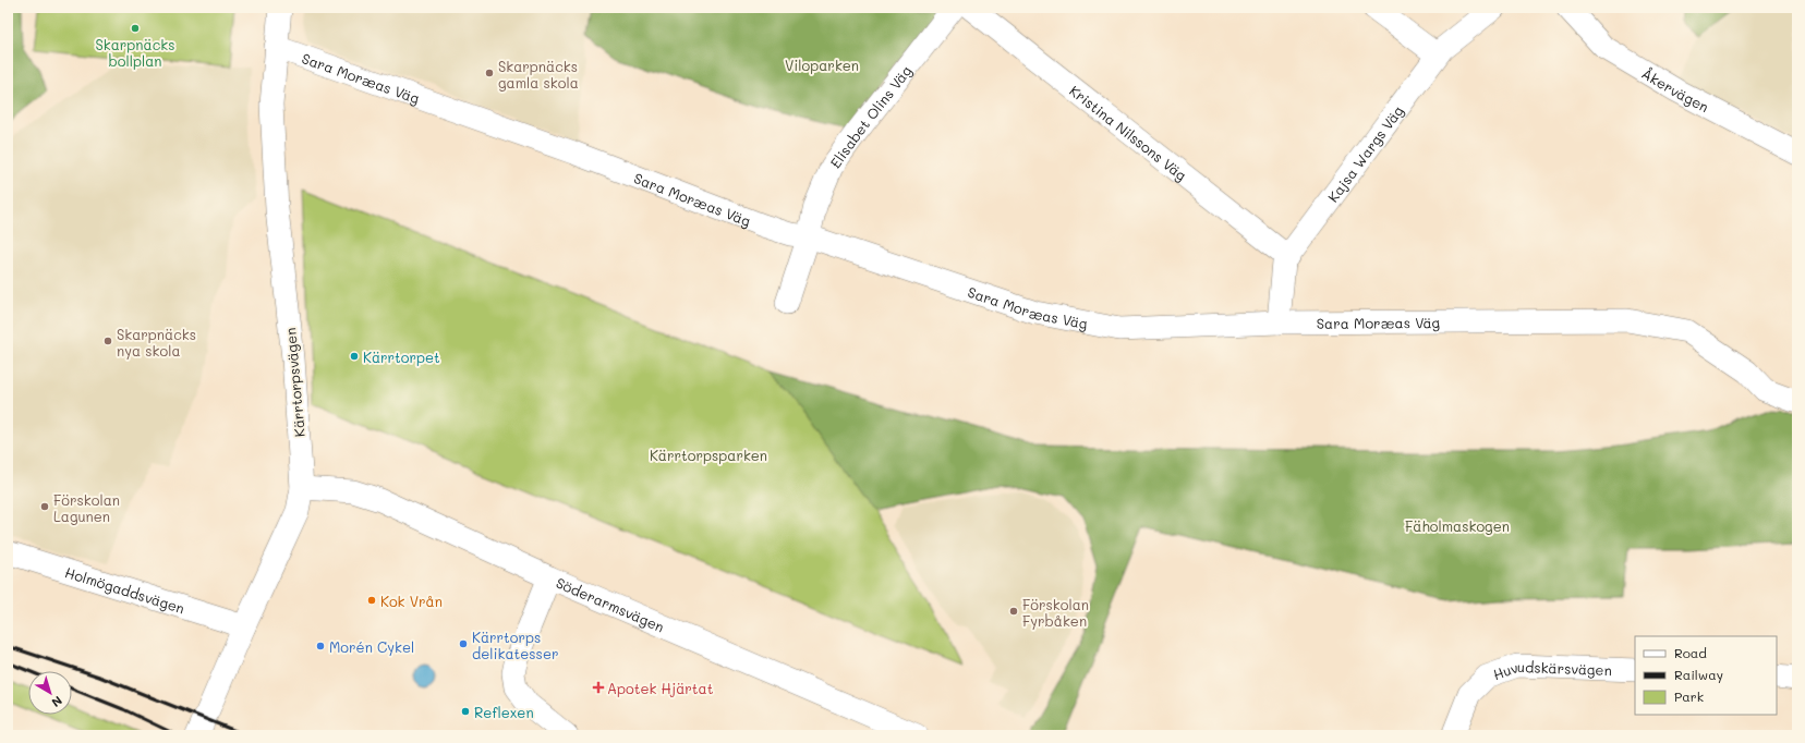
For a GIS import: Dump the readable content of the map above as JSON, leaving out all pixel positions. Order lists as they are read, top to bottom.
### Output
{
  "streets": {
    "street": [
      "Sara Moræas Väg",
      "Åkervägen",
      "Elisabet Olins Väg",
      "Kristina Nilssons Väg",
      "Kajsa Wargs Väg",
      "Kärrtorpsvägen",
      "Holmögaddsvägen",
      "Söderarmsvägen",
      "Huvudskärsvägen"
    ]
  },
  "crossings": [
    ["Sara Moræas Väg", "Elisabet Olins Väg"],
    ["Sara Moræas Väg", "Kajsa Wargs Väg"],
    ["Sara Moræas Väg", "Kärrtorpsvägen"],
    ["Kristina Nilssons Väg", "Kajsa Wargs Väg"],
    ["Kärrtorpsvägen", "Holmögaddsvägen"],
    ["Kärrtorpsvägen", "Söderarmsvägen"]
  ],
  "parks": ["Viloparken", "Kärrtorpsparken", "Fäholmaskogen"],
  "places": {
    "other": [
      "Skarpnäcks bollplan",
      "Skarpnäcks gamla skola",
      "Skarpnäcks nya skola",
      "Kärrtorpet",
      "Förskolan Lagunen",
      "Kok Vrån",
      "Förskolan Fyrbåken",
      "Kärrtorps delikatesser",
      "Morén Cykel",
      "Reflexen"
    ],
    "health": ["Apotek Hjärtat"]
  },
  "legend": ["Road", "Railway", "Park"],
  "north": "bottom right"
}
